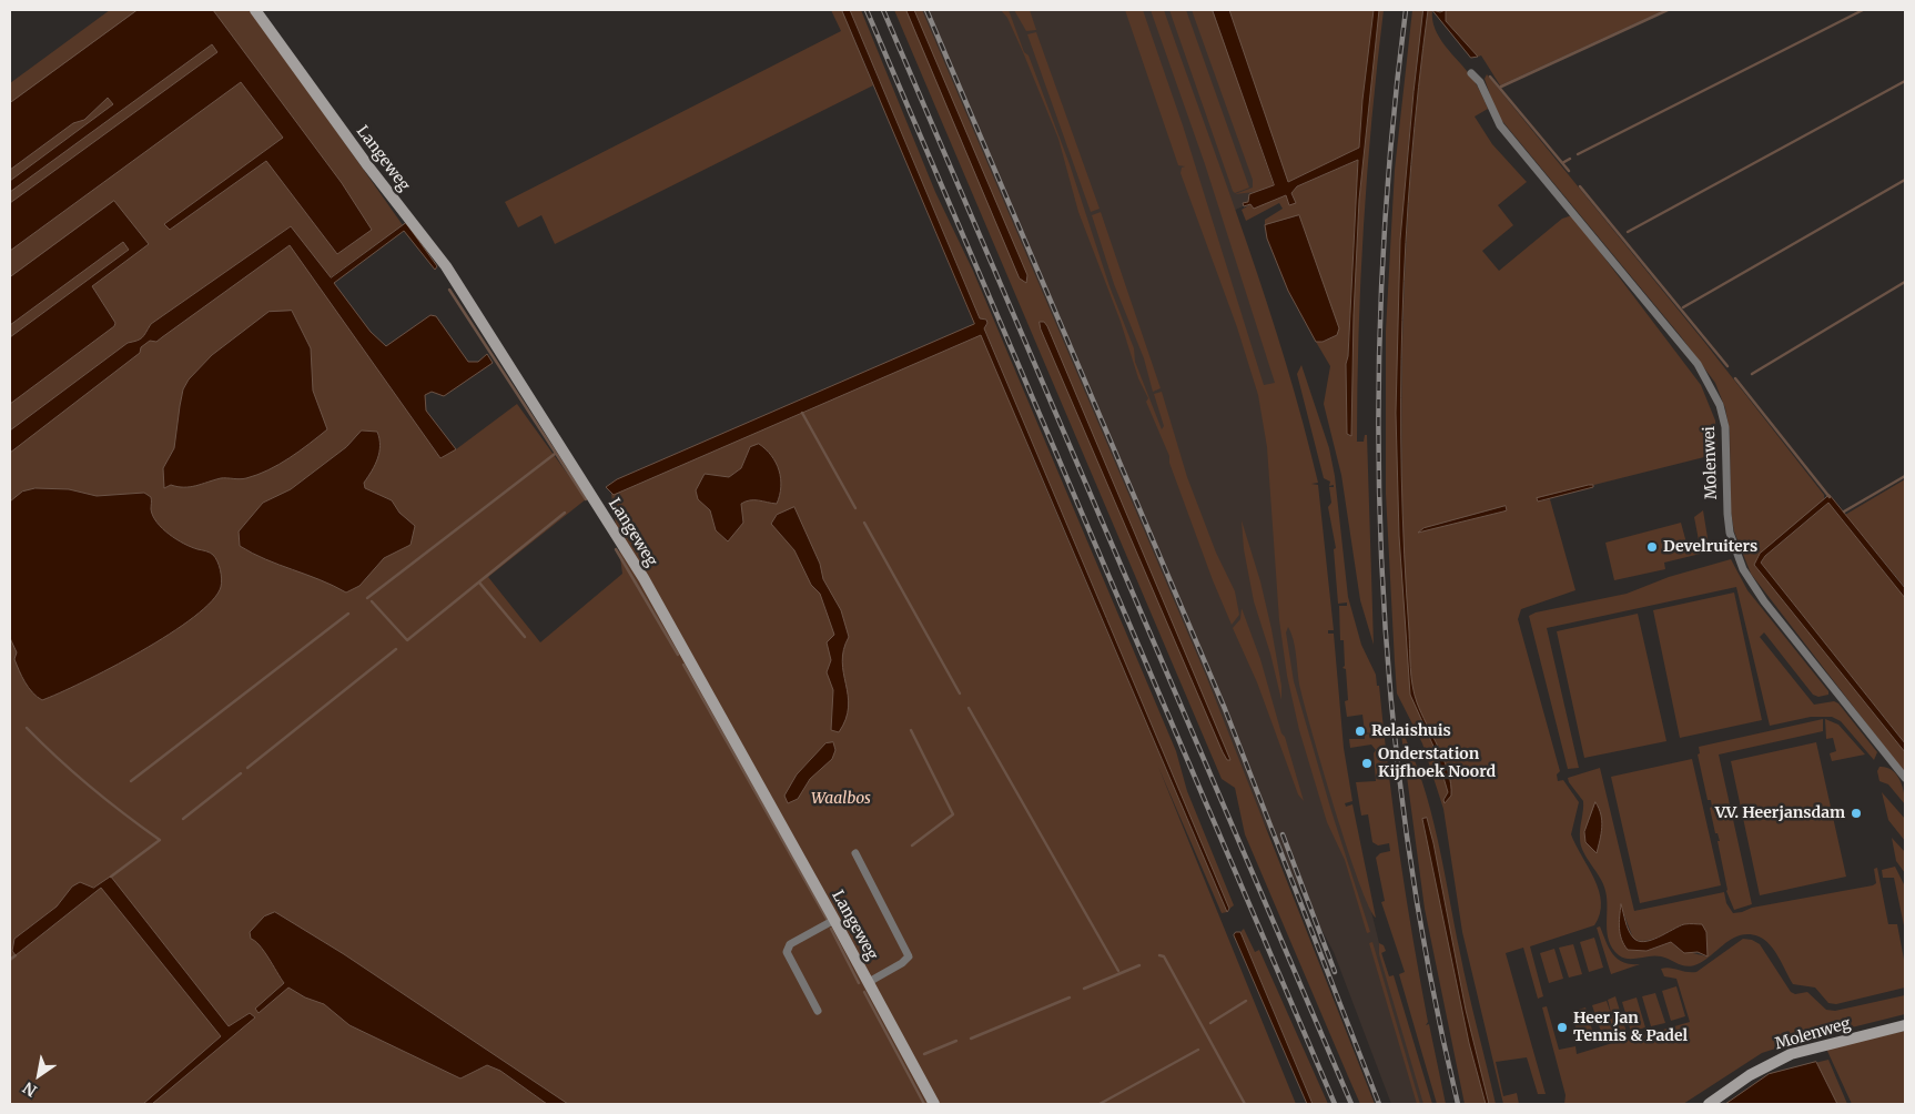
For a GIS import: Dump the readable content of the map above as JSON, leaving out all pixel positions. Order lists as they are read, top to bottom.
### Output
{
  "streets": {
    "main road": ["Langeweg", "Molenweg"],
    "street": ["Molenwei"]
  },
  "parks": ["Waalbos"],
  "places": [
    "Develruiters",
    "Relaishuis",
    "Onderstation Kijfhoek Noord",
    "V.V. Heerjansdam",
    "Heer Jan Tennis & Padel"
  ],
  "north": "bottom left"
}
